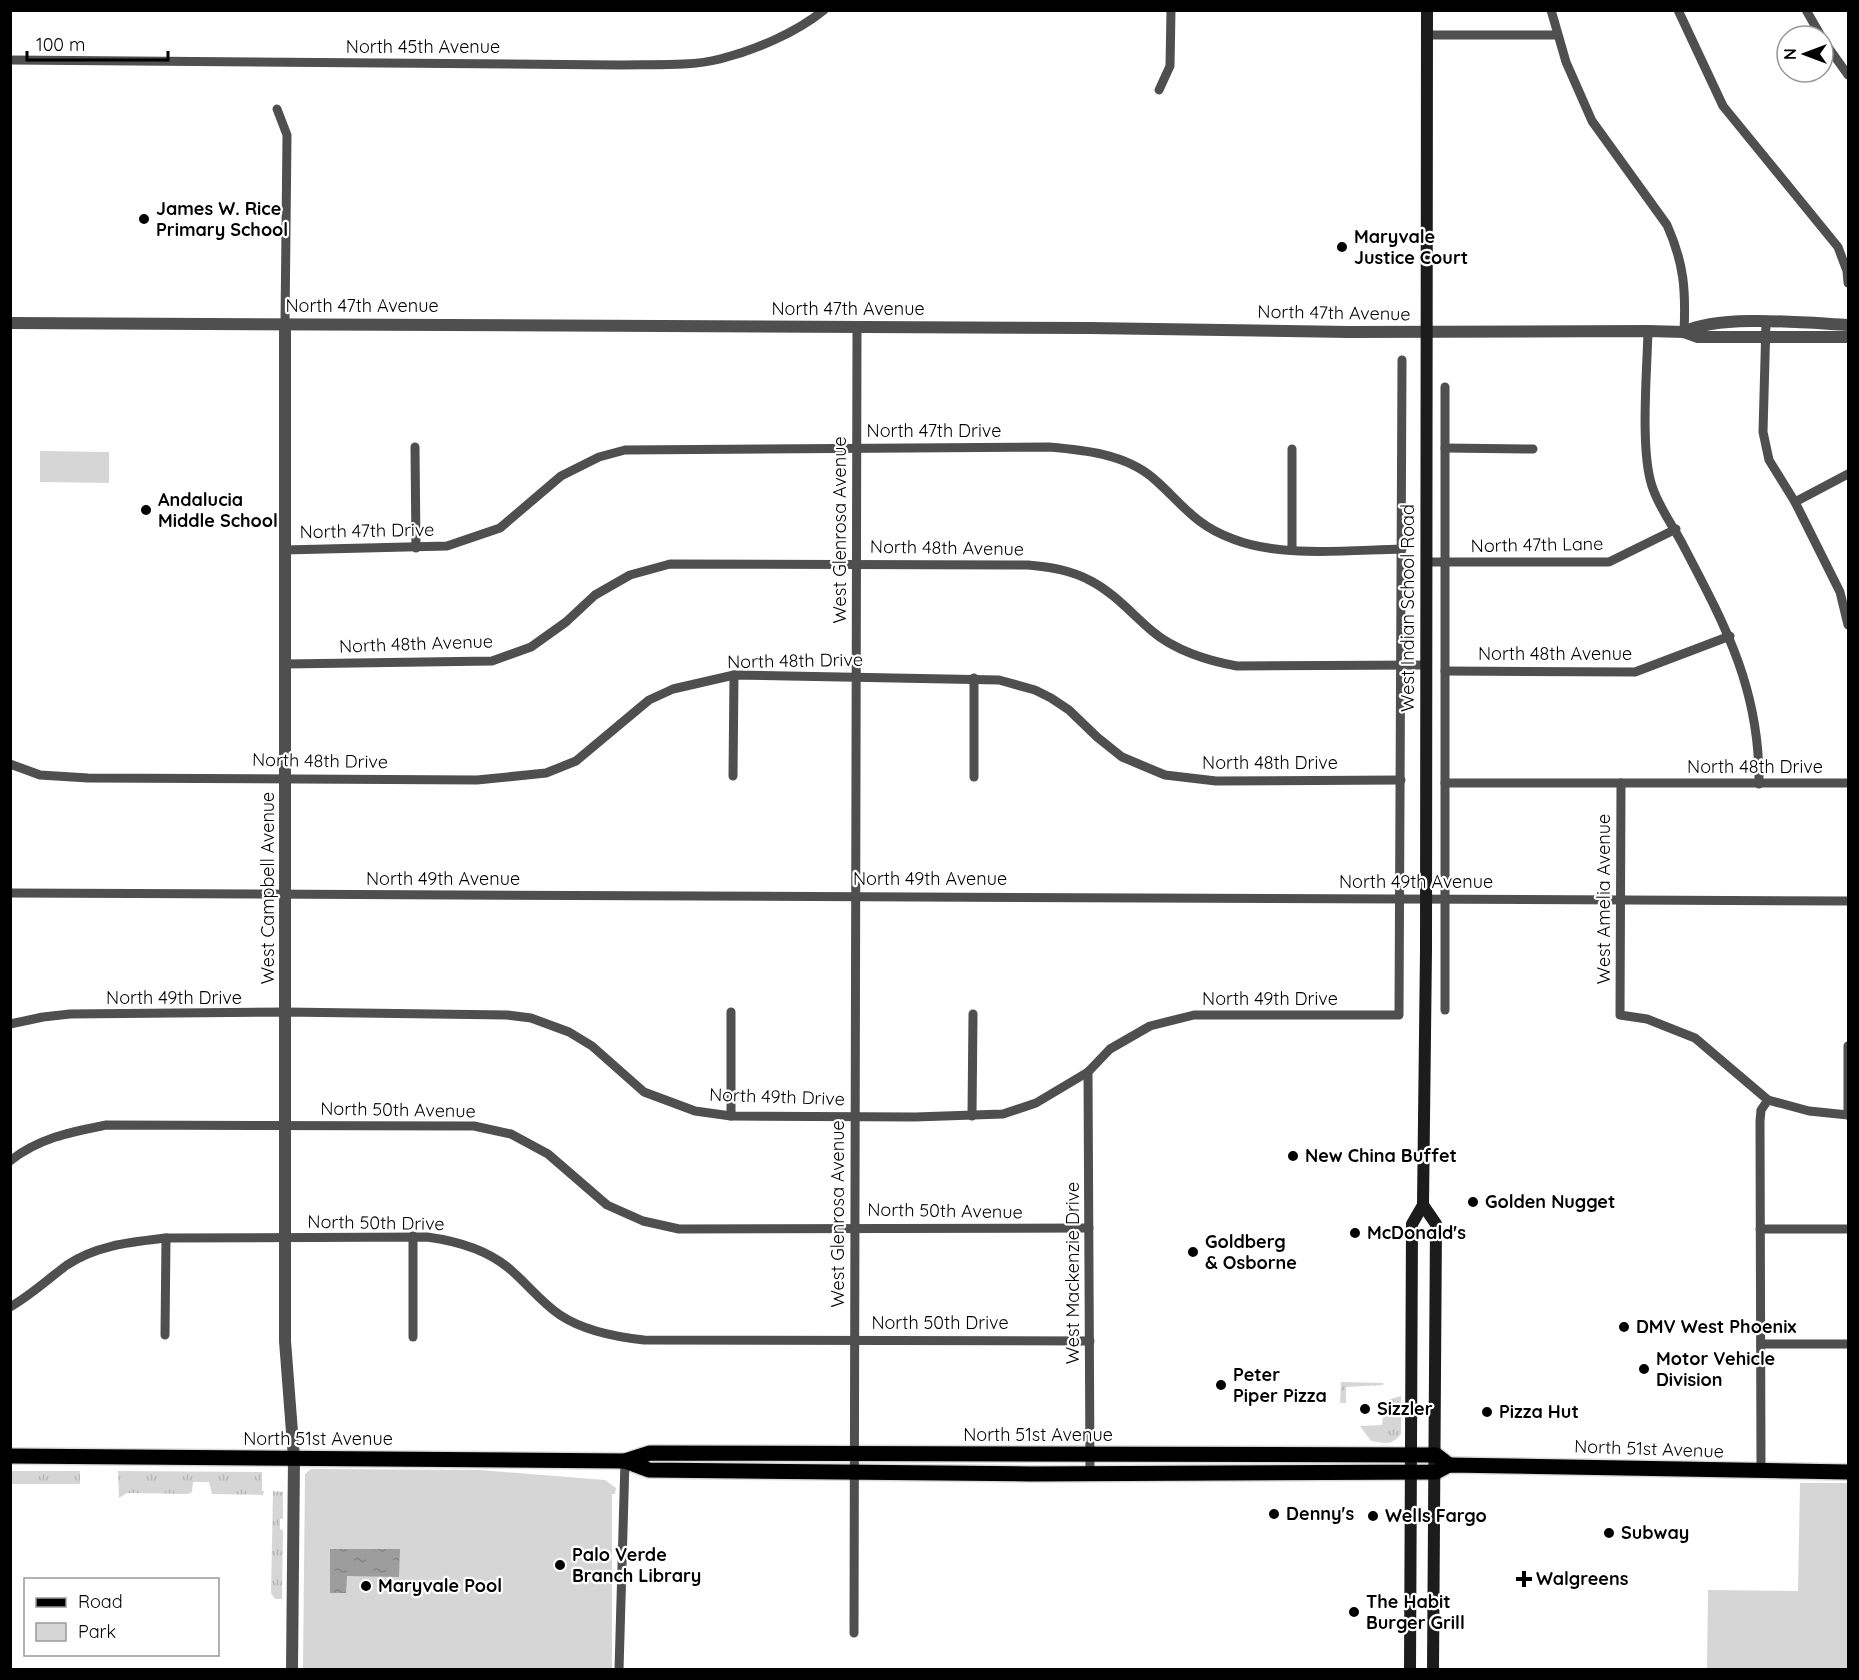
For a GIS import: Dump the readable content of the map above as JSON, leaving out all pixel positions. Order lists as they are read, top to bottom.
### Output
{
  "streets": {
    "main road": ["West Indian School Road", "North 51st Avenue"],
    "street": [
      "North 45th Avenue",
      "North 47th Avenue",
      "North 47th Drive",
      "West Glenrosa Avenue",
      "North 47th Lane",
      "North 48th Avenue",
      "North 48th Drive",
      "North 49th Avenue",
      "West Campbell Avenue",
      "West Amelia Avenue",
      "North 49th Drive",
      "North 50th Avenue",
      "North 50th Drive",
      "West Mackenzie Drive"
    ]
  },
  "crossings": [
    ["North 47th Avenue", "West Glenrosa Avenue"],
    ["North 47th Avenue", "West Indian School Road"],
    ["North 47th Avenue", "West Campbell Avenue"],
    ["North 47th Drive", "West Glenrosa Avenue"],
    ["North 47th Drive", "West Indian School Road"],
    ["North 47th Drive", "West Campbell Avenue"],
    ["West Glenrosa Avenue", "North 48th Avenue"],
    ["West Glenrosa Avenue", "North 48th Drive"],
    ["West Glenrosa Avenue", "North 49th Avenue"],
    ["West Glenrosa Avenue", "North 49th Drive"],
    ["West Glenrosa Avenue", "North 50th Avenue"],
    ["West Glenrosa Avenue", "North 50th Drive"],
    ["West Glenrosa Avenue", "North 51st Avenue"],
    ["North 47th Lane", "West Indian School Road"],
    ["North 48th Avenue", "West Indian School Road"],
    ["North 48th Avenue", "West Campbell Avenue"],
    ["West Indian School Road", "North 48th Drive"],
    ["West Indian School Road", "North 49th Avenue"],
    ["West Indian School Road", "North 49th Drive"],
    ["West Indian School Road", "North 51st Avenue"],
    ["North 48th Drive", "West Campbell Avenue"],
    ["North 48th Drive", "West Amelia Avenue"],
    ["North 49th Avenue", "West Campbell Avenue"],
    ["North 49th Avenue", "West Amelia Avenue"],
    ["West Campbell Avenue", "North 49th Drive"],
    ["West Campbell Avenue", "North 50th Avenue"],
    ["West Campbell Avenue", "North 50th Drive"],
    ["West Campbell Avenue", "North 51st Avenue"],
    ["North 49th Drive", "West Mackenzie Drive"],
    ["North 50th Avenue", "West Mackenzie Drive"],
    ["North 50th Drive", "West Mackenzie Drive"],
    ["West Mackenzie Drive", "North 51st Avenue"]
  ],
  "places": {
    "other": [
      "James W. Rice Primary School",
      "Maryvale Justice Court",
      "Andalucia Middle School",
      "New China Buffet",
      "Golden Nugget",
      "McDonald's",
      "Goldberg & Osborne",
      "DMV West Phoenix",
      "Motor Vehicle Division",
      "Peter Piper Pizza",
      "Sizzler",
      "Pizza Hut",
      "Denny's",
      "Wells Fargo",
      "Subway",
      "Palo Verde Branch Library",
      "Maryvale Pool",
      "The Habit Burger Grill"
    ],
    "health": ["Walgreens"]
  },
  "legend": ["Road", "Park"],
  "scale_bar": "100 m",
  "north": "left"
}
